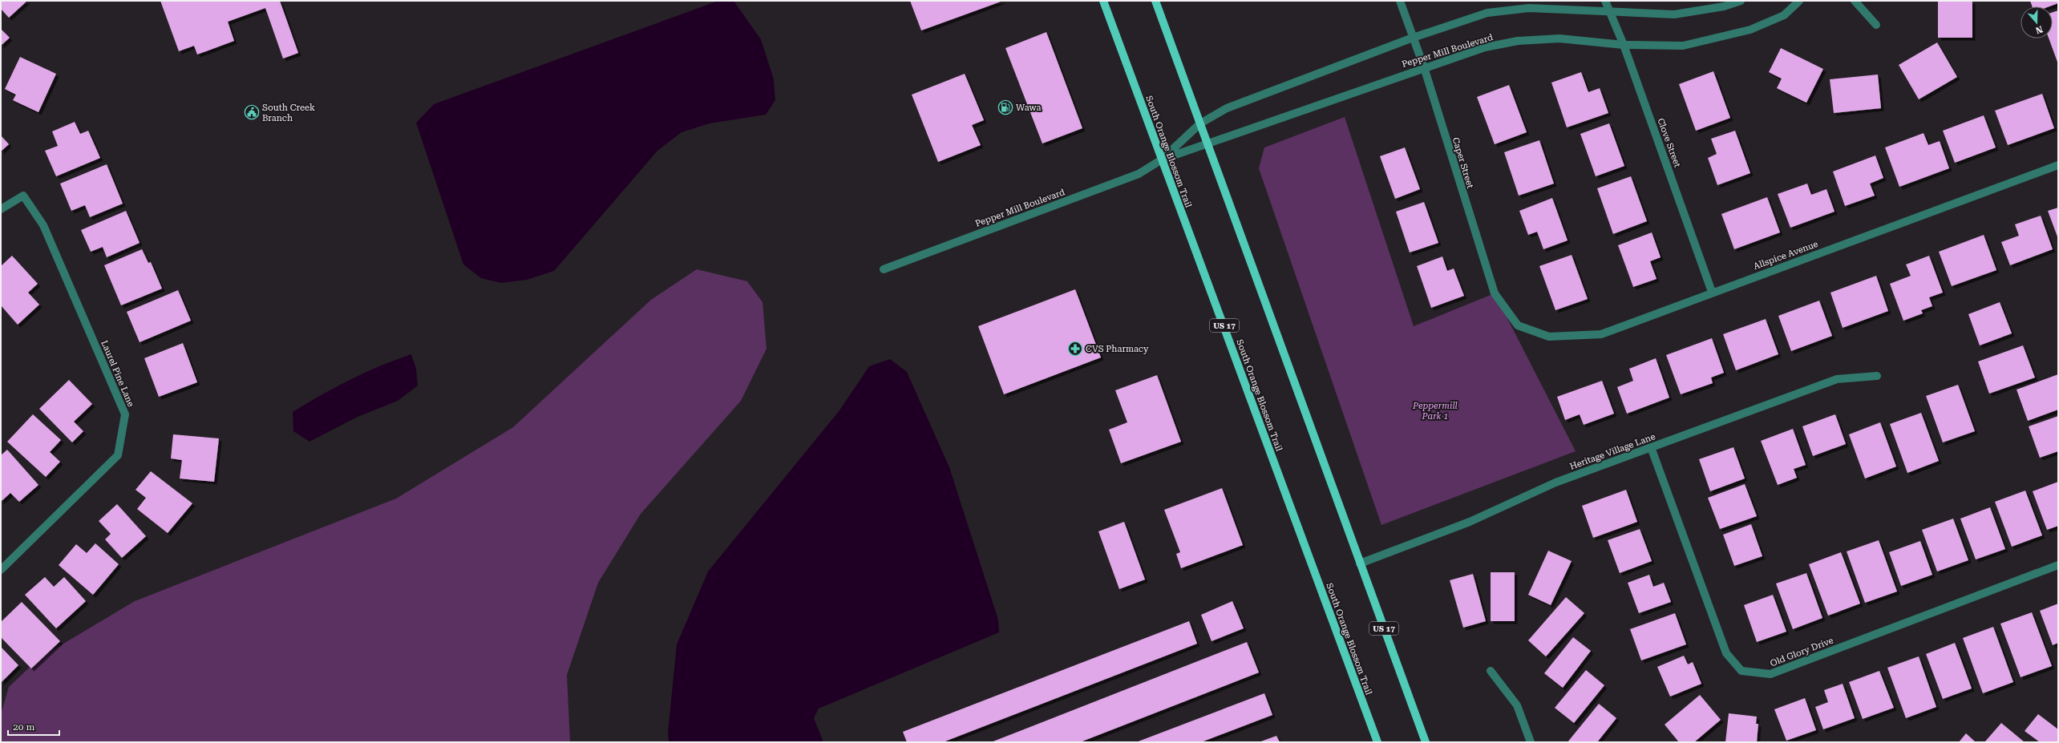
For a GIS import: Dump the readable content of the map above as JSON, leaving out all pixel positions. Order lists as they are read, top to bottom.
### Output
{
  "streets": {
    "main road": ["South Orange Blossom Trail", "US 17"],
    "street": [
      "Pepper Mill Boulevard",
      "Clove Street",
      "Caper Street",
      "Allspice Avenue",
      "Laurel Pine Lane",
      "Heritage Village Lane",
      "Old Glory Drive"
    ]
  },
  "crossings": [
    ["Pepper Mill Boulevard", "Clove Street"],
    ["Pepper Mill Boulevard", "South Orange Blossom Trail"],
    ["Pepper Mill Boulevard", "Caper Street"],
    ["Pepper Mill Boulevard", "US 17"],
    ["Clove Street", "Allspice Avenue"],
    ["Caper Street", "Allspice Avenue"],
    ["US 17", "Heritage Village Lane"],
    ["Heritage Village Lane", "Old Glory Drive"]
  ],
  "parks": ["Peppermill Park 1"],
  "places": {
    "fuel station": ["Wawa"],
    "public building": ["South Creek Branch"],
    "pharmacy": ["CVS Pharmacy"]
  },
  "scale_bar": "20 m",
  "north": "bottom"
}
